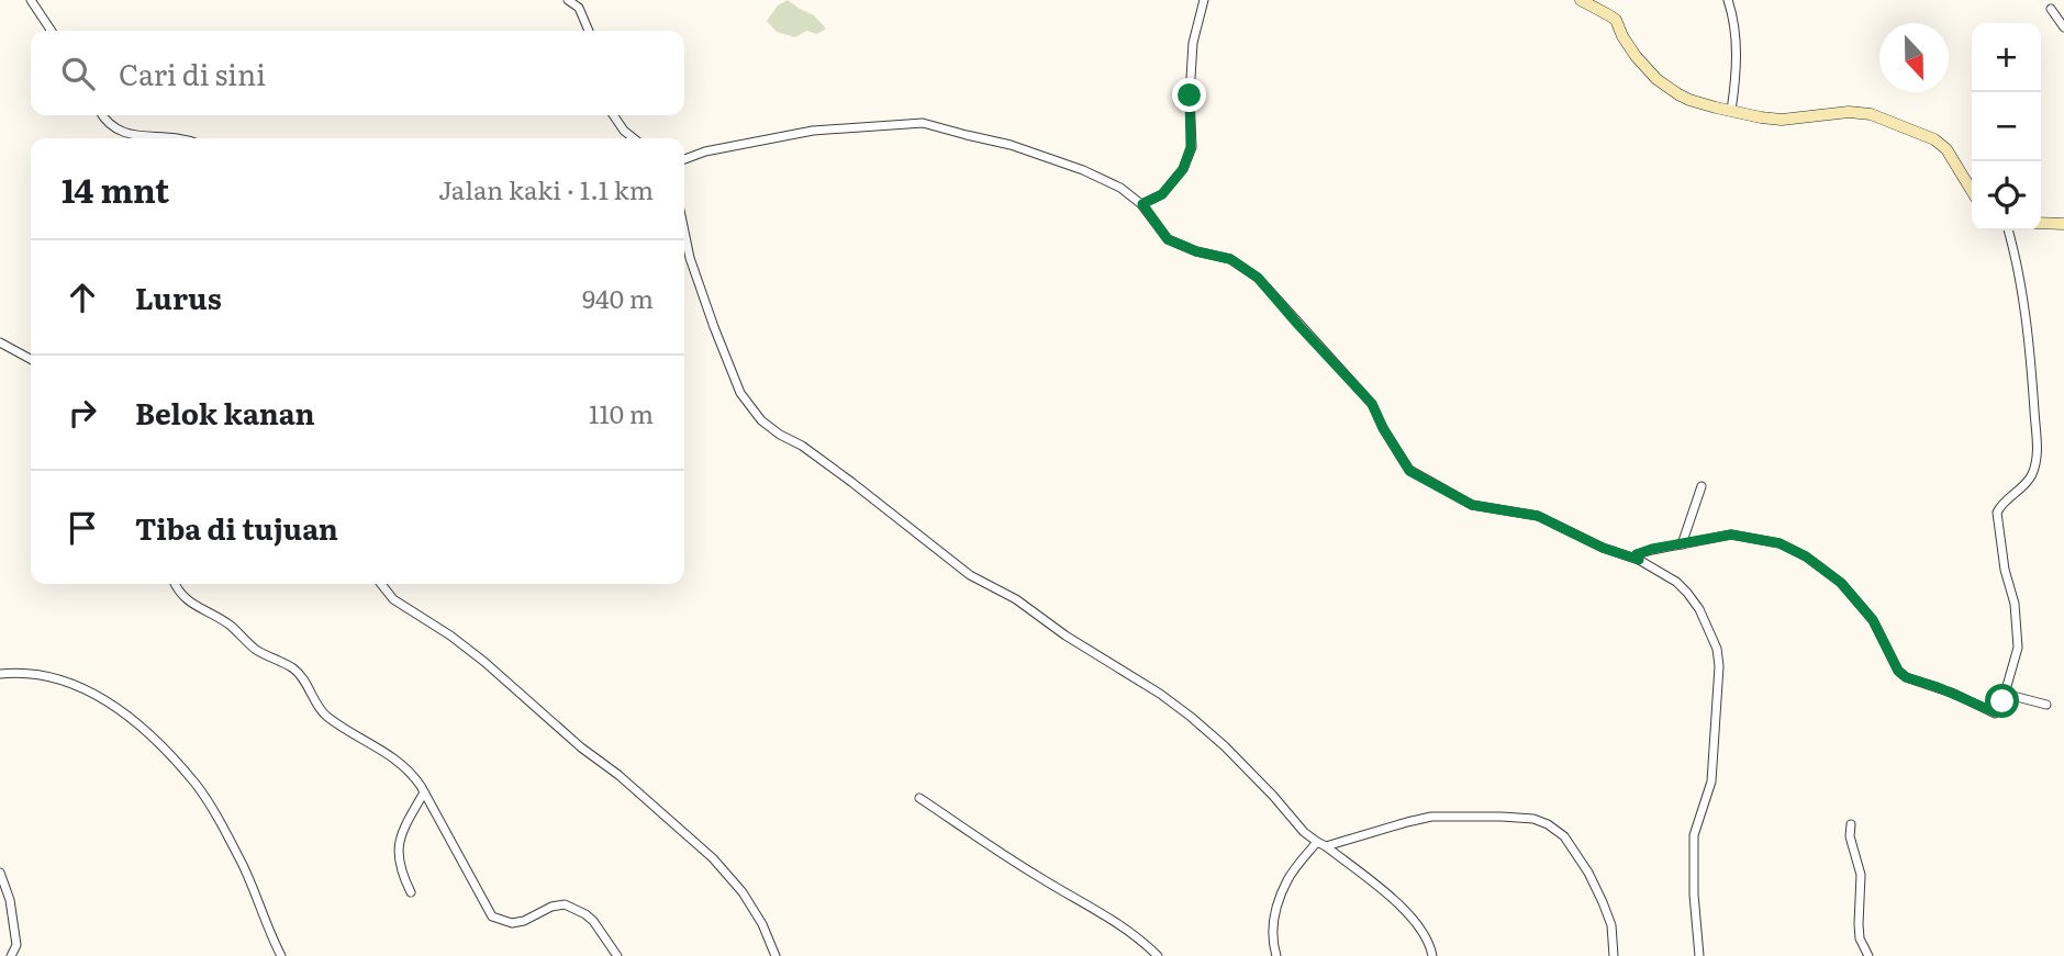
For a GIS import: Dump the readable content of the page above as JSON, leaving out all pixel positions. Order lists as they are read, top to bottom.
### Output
{
  "north": "bottom",
  "page": {
    "map_buttons": ["+", "−"],
    "search": "Cari di sini",
    "heading": ["14 mnt", "Jalan kaki · 1.1 km"],
    "list": [
      ["Lurus", "940 m"],
      ["Belok kanan", "110 m"],
      "Tiba di tujuan"
    ]
  }
}
